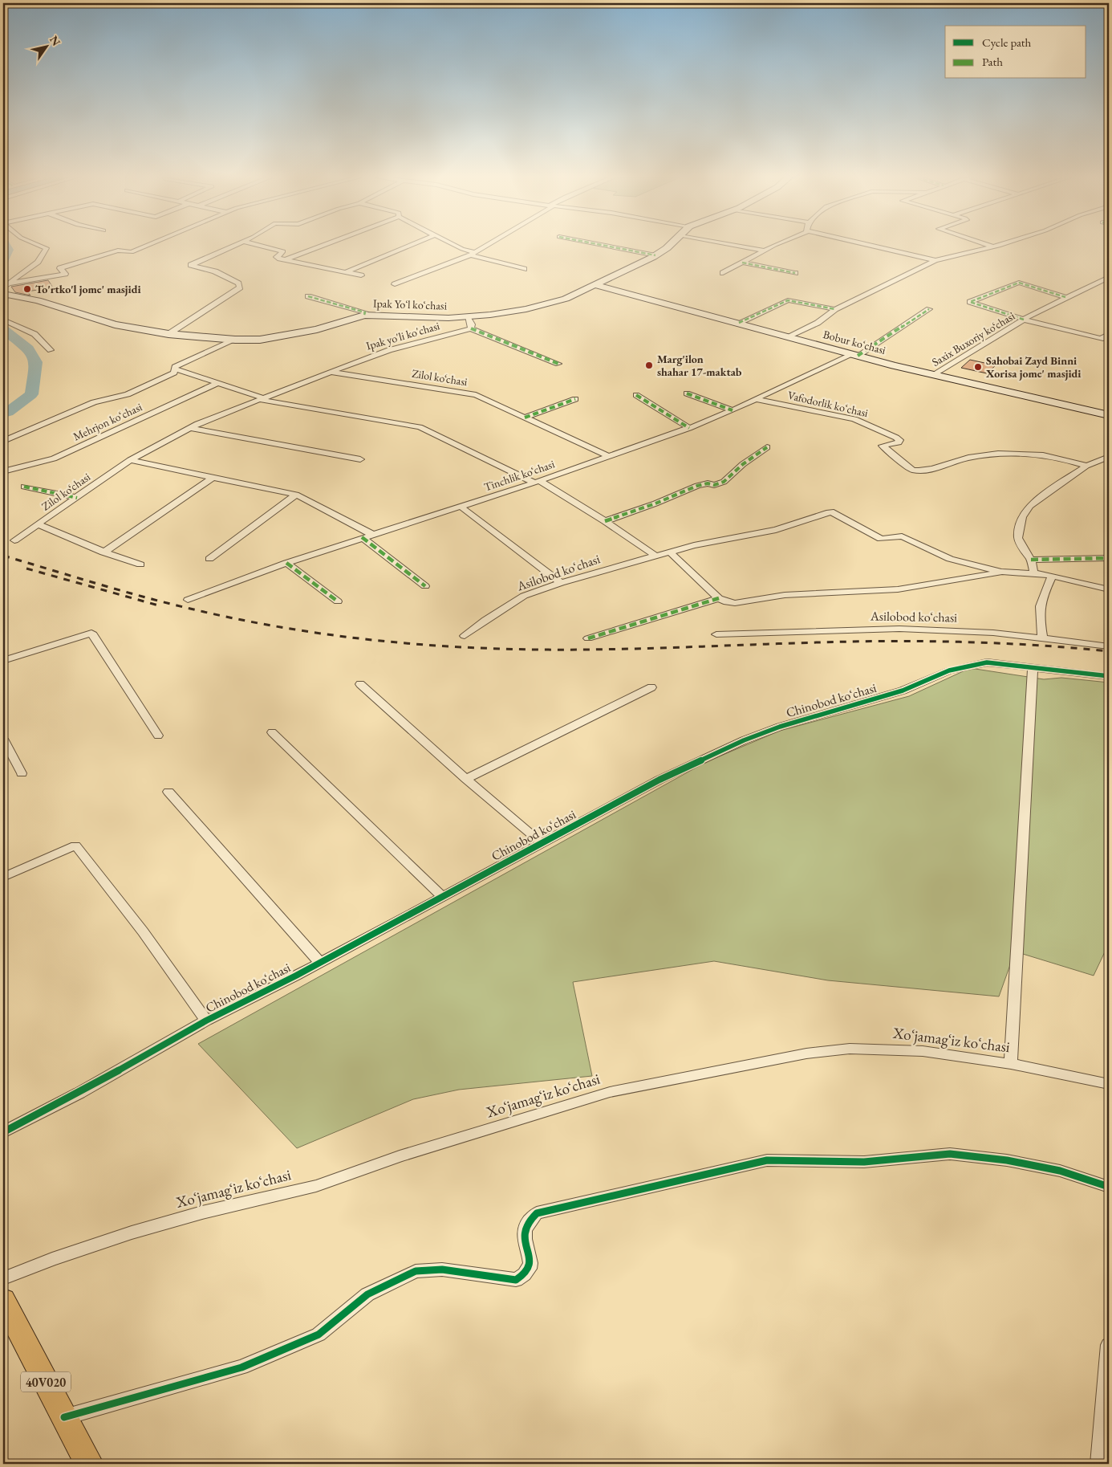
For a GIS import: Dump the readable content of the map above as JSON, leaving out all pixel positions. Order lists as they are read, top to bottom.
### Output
{
  "streets": {
    "main road": ["40V020"],
    "street": [
      "Ipak Yoʻl koʻchasi",
      "Ipak yo'li ko'chasi",
      "Saxix Buxoriy ko‘chasi",
      "Bobur koʻchasi",
      "Zilol ko‘chasi",
      "Vafodorlik koʻchasi",
      "Mehrjon koʻchasi",
      "Tinchlik koʻchasi",
      "Asilobod koʻchasi",
      "Chinobod koʻchasi",
      "Xoʻjamagʻiz koʻchasi"
    ]
  },
  "crossings": [
    ["Ipak Yoʻl koʻchasi", "Bobur koʻchasi"],
    ["Ipak yo'li ko'chasi", "Zilol ko‘chasi"],
    ["Saxix Buxoriy ko‘chasi", "Bobur koʻchasi"],
    ["Bobur koʻchasi", "Tinchlik koʻchasi"],
    ["Zilol ko‘chasi", "Tinchlik koʻchasi"],
    ["Vafodorlik koʻchasi", "Tinchlik koʻchasi"]
  ],
  "places": ["To'rtko'l jome' masjidi", "Marg'ilon shahar 17-maktab", "Sahobai Zayd Binni Xorisa jome' masjidi"],
  "legend": ["Cycle path", "Path"],
  "north": "top right"
}
